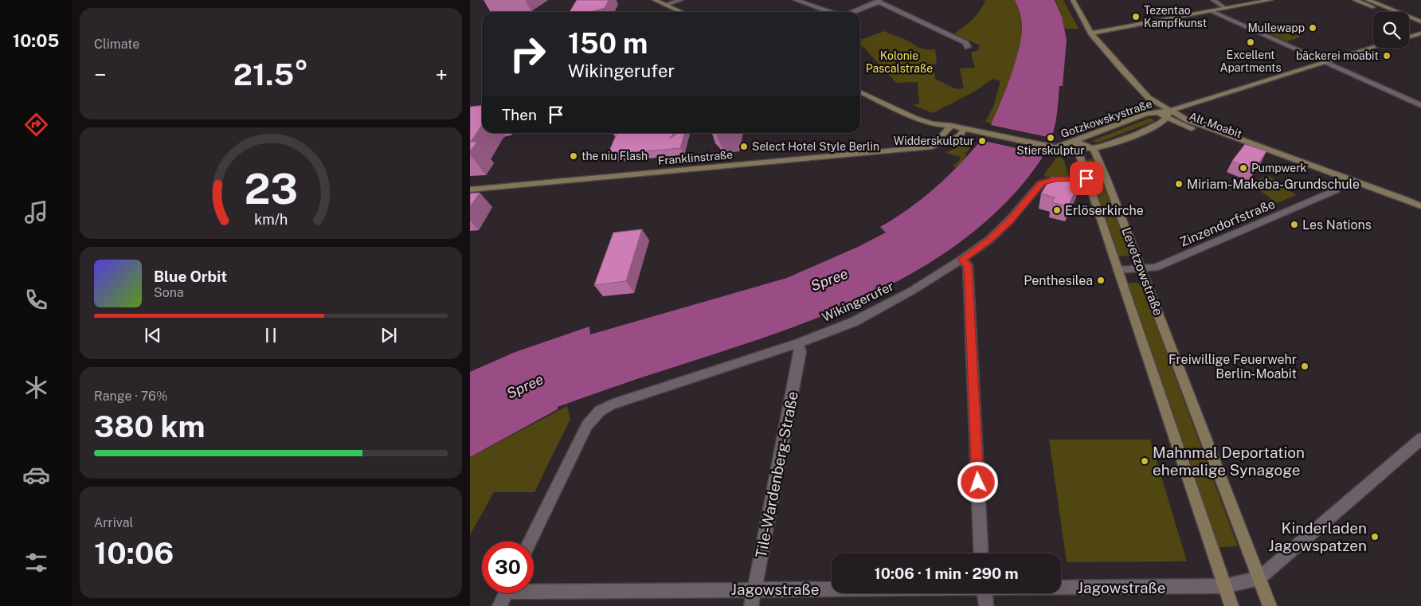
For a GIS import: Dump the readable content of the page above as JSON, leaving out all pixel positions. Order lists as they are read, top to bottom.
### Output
{
  "streets": {
    "main road": [
      "Gotzkowskystraße",
      "Alt-Moabit",
      "Franklinstraße",
      "Levetzowstraße"
    ],
    "street": [
      "Zinzendorfstraße",
      "Wikingerufer",
      "Tile-Wardenberg-Straße",
      "Jagowstraße"
    ]
  },
  "crossings": [
    ["Gotzkowskystraße", "Alt-Moabit"],
    ["Gotzkowskystraße", "Franklinstraße"],
    ["Gotzkowskystraße", "Levetzowstraße"],
    ["Alt-Moabit", "Zinzendorfstraße"],
    ["Zinzendorfstraße", "Levetzowstraße"],
    ["Levetzowstraße", "Wikingerufer"],
    ["Levetzowstraße", "Jagowstraße"],
    ["Wikingerufer", "Tile-Wardenberg-Straße"],
    ["Tile-Wardenberg-Straße", "Jagowstraße"]
  ],
  "water": ["Spree"],
  "parks": ["Kolonie Pascalstraße"],
  "places": [
    "Tezentao Kampfkunst",
    "Mullewapp",
    "Excellent Apartments",
    "bäckerei moabit",
    "Stierskulptur",
    "Widderskulptur",
    "Select Hotel Style Berlin",
    "the niu Flash",
    "Pumpwerk",
    "Miriam-Makeba-Grundschule",
    "Erlöserkirche",
    "Les Nations",
    "Penthesilea",
    "Freiwillige Feuerwehr Berlin-Moabit",
    "Mahnmal Deportation ehemalige Synagoge",
    "Kinderladen Jagowspatzen"
  ],
  "page": {
    "tabs": "10:05",
    "tile": [
      "Climate",
      ["Range · 76%", "380 km"],
      ["Arrival", "10:06"]
    ],
    "turn": ["150 m", "Wikingerufer"],
    "heat": ["−", "21.5°", "+"],
    "then": "Then",
    "song": ["Blue Orbit", "Sona"],
    "limit": "30",
    "trip": "10:06 · 1 min · 290 m",
    "gauge": ["23", "km/h"]
  }
}
